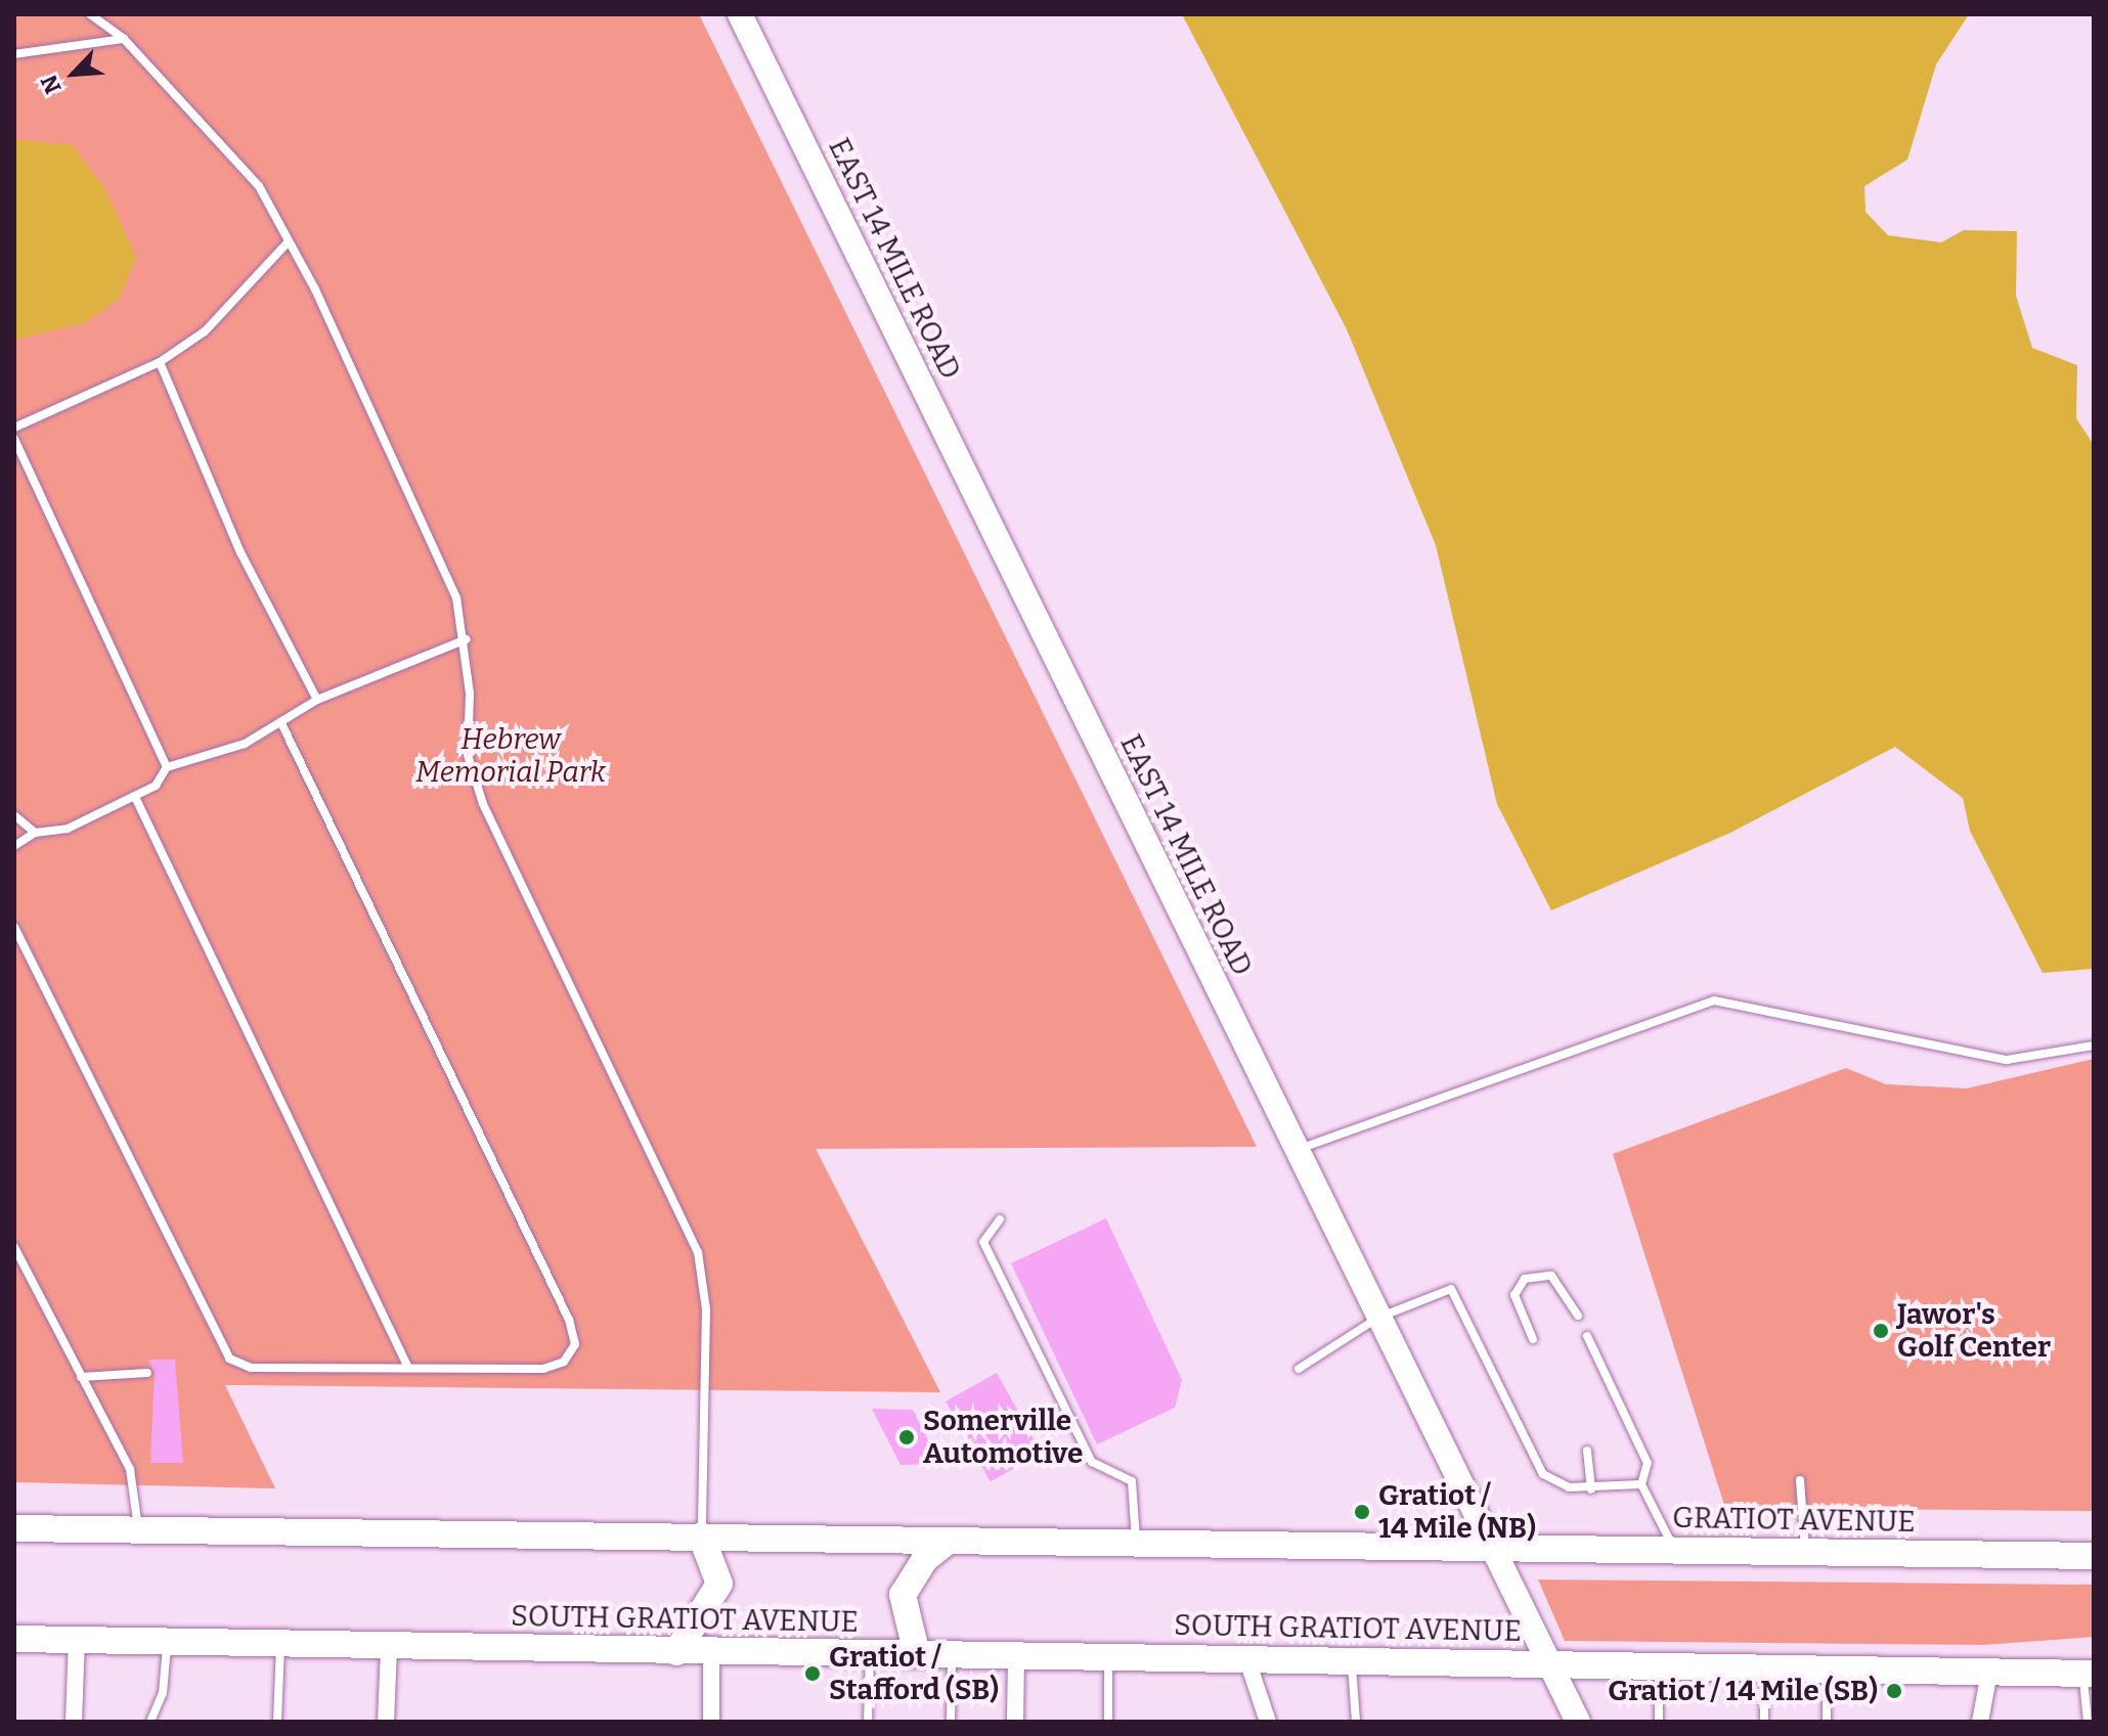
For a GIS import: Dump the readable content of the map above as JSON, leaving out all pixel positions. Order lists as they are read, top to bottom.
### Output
{
  "streets": {
    "main road": ["EAST 14 MILE ROAD", "GRATIOT AVENUE", "SOUTH GRATIOT AVENUE"]
  },
  "crossings": [
    ["EAST 14 MILE ROAD", "GRATIOT AVENUE"],
    ["EAST 14 MILE ROAD", "SOUTH GRATIOT AVENUE"]
  ],
  "parks": ["Hebrew Memorial Park"],
  "places": [
    "Jawor's Golf Center",
    "Somerville Automotive",
    "Gratiot / 14 Mile (NB)",
    "Gratiot / Stafford (SB)",
    "Gratiot / 14 Mile (SB)"
  ],
  "north": "bottom left"
}
